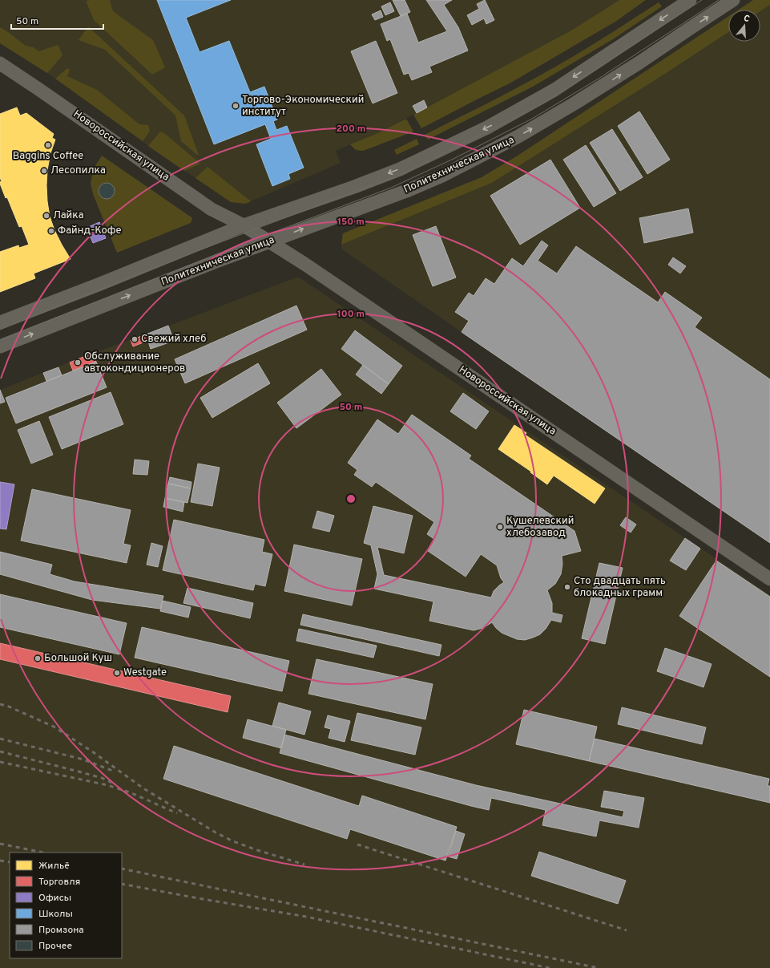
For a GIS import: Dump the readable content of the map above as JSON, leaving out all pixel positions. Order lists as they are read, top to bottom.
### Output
{
  "streets": {
    "main road": ["Новороссийская улица", "Политехническая улица"]
  },
  "crossings": [
    ["Новороссийская улица", "Политехническая улица"]
  ],
  "places": [
    "Торгово-Экономический институт",
    "Baggins Coffee",
    "Лесопилка",
    "Лайка",
    "Файнд-Кофе",
    "Свежий хлеб",
    "Обслуживание автокондиционеров",
    "Кушелевский хлебозавод",
    "Сто двадцать пять блокадных грамм",
    "Большой Куш",
    "Westgate"
  ],
  "legend": [
    "Жильё",
    "Торговля",
    "Офисы",
    "Школы",
    "Промзона",
    "Прочее"
  ],
  "scale_bar": "50 m",
  "north": "top",
  "rings": [
    "200 m",
    "150 m",
    "100 m",
    "50 m"
  ]
}
